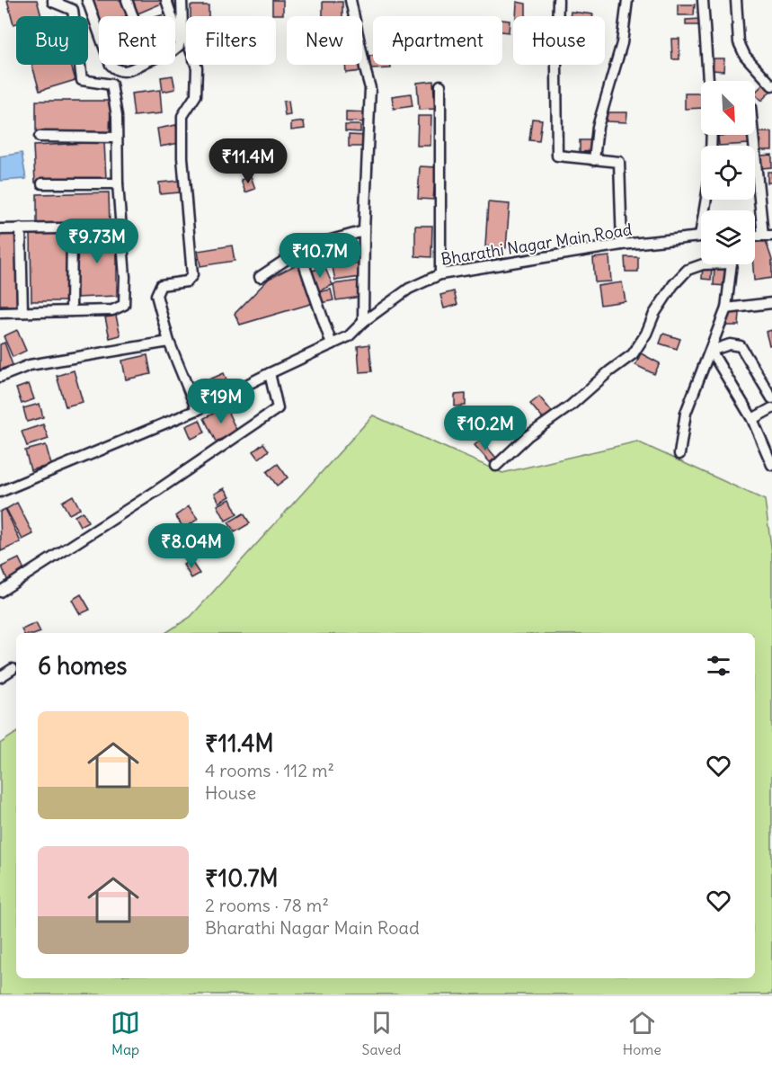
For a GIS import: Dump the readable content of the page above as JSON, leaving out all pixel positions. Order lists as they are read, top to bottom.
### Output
{
  "streets": {
    "street": ["Bharathi Nagar Main Road"]
  },
  "north": "bottom right",
  "page": {
    "chip": [
      "Buy",
      "Rent",
      "Filters",
      "New",
      "Apartment",
      "House"
    ],
    "price": [
      "₹11.4M",
      "₹9.73M",
      "₹10.7M",
      "₹19M",
      "₹10.2M",
      "₹8.04M"
    ],
    "heading": "6 homes",
    "list": [
      {
        "name": "₹11.4M",
        "note": "4 rooms · 112 m² · House"
      },
      {
        "name": "₹10.7M",
        "note": "2 rooms · 78 m² · Bharathi Nagar Main Road"
      }
    ],
    "tabs": ["Map", "Saved", "Home"]
  }
}
